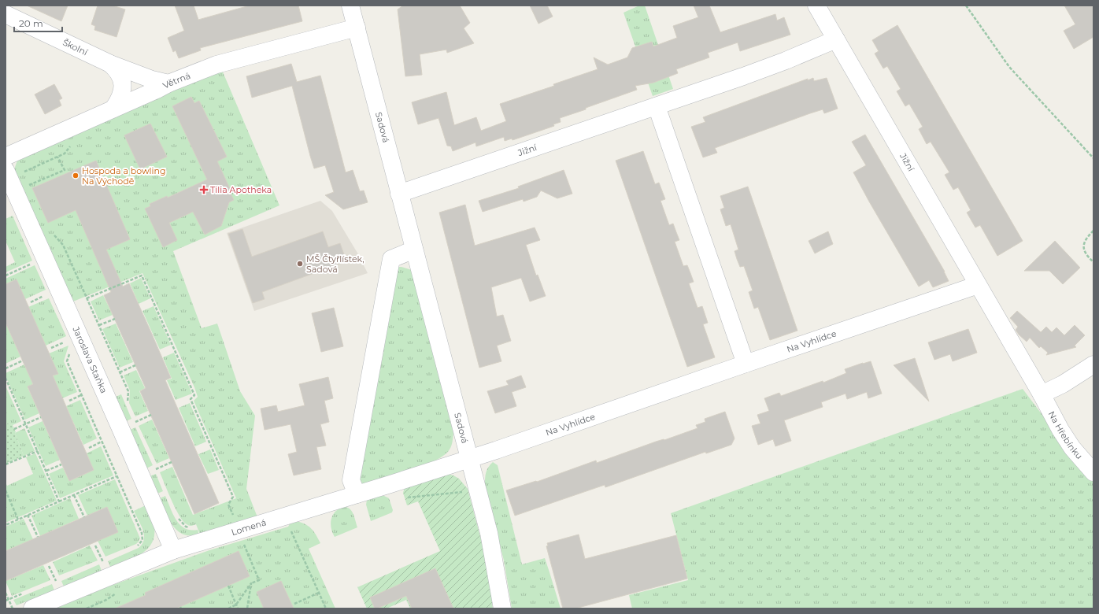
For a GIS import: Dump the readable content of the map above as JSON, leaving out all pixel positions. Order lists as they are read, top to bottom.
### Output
{
  "streets": {
    "street": [
      "Školní",
      "Větrná",
      "Sadová",
      "Jižní",
      "Na Vyhlídce",
      "Jaroslava Staňka",
      "Na Hřebínku",
      "Lomená"
    ]
  },
  "crossings": [
    ["Školní", "Větrná"],
    ["Větrná", "Sadová"],
    ["Sadová", "Jižní"],
    ["Sadová", "Na Vyhlídce"],
    ["Sadová", "Lomená"],
    ["Jižní", "Na Vyhlídce"],
    ["Na Vyhlídce", "Lomená"],
    ["Jaroslava Staňka", "Lomená"]
  ],
  "places": {
    "other": ["Hospoda a bowling Na Východě", "MŠ Čtyřlístek, Sadová"],
    "health": ["Tilia Apotheka"]
  },
  "scale_bar": "20 m"
}
